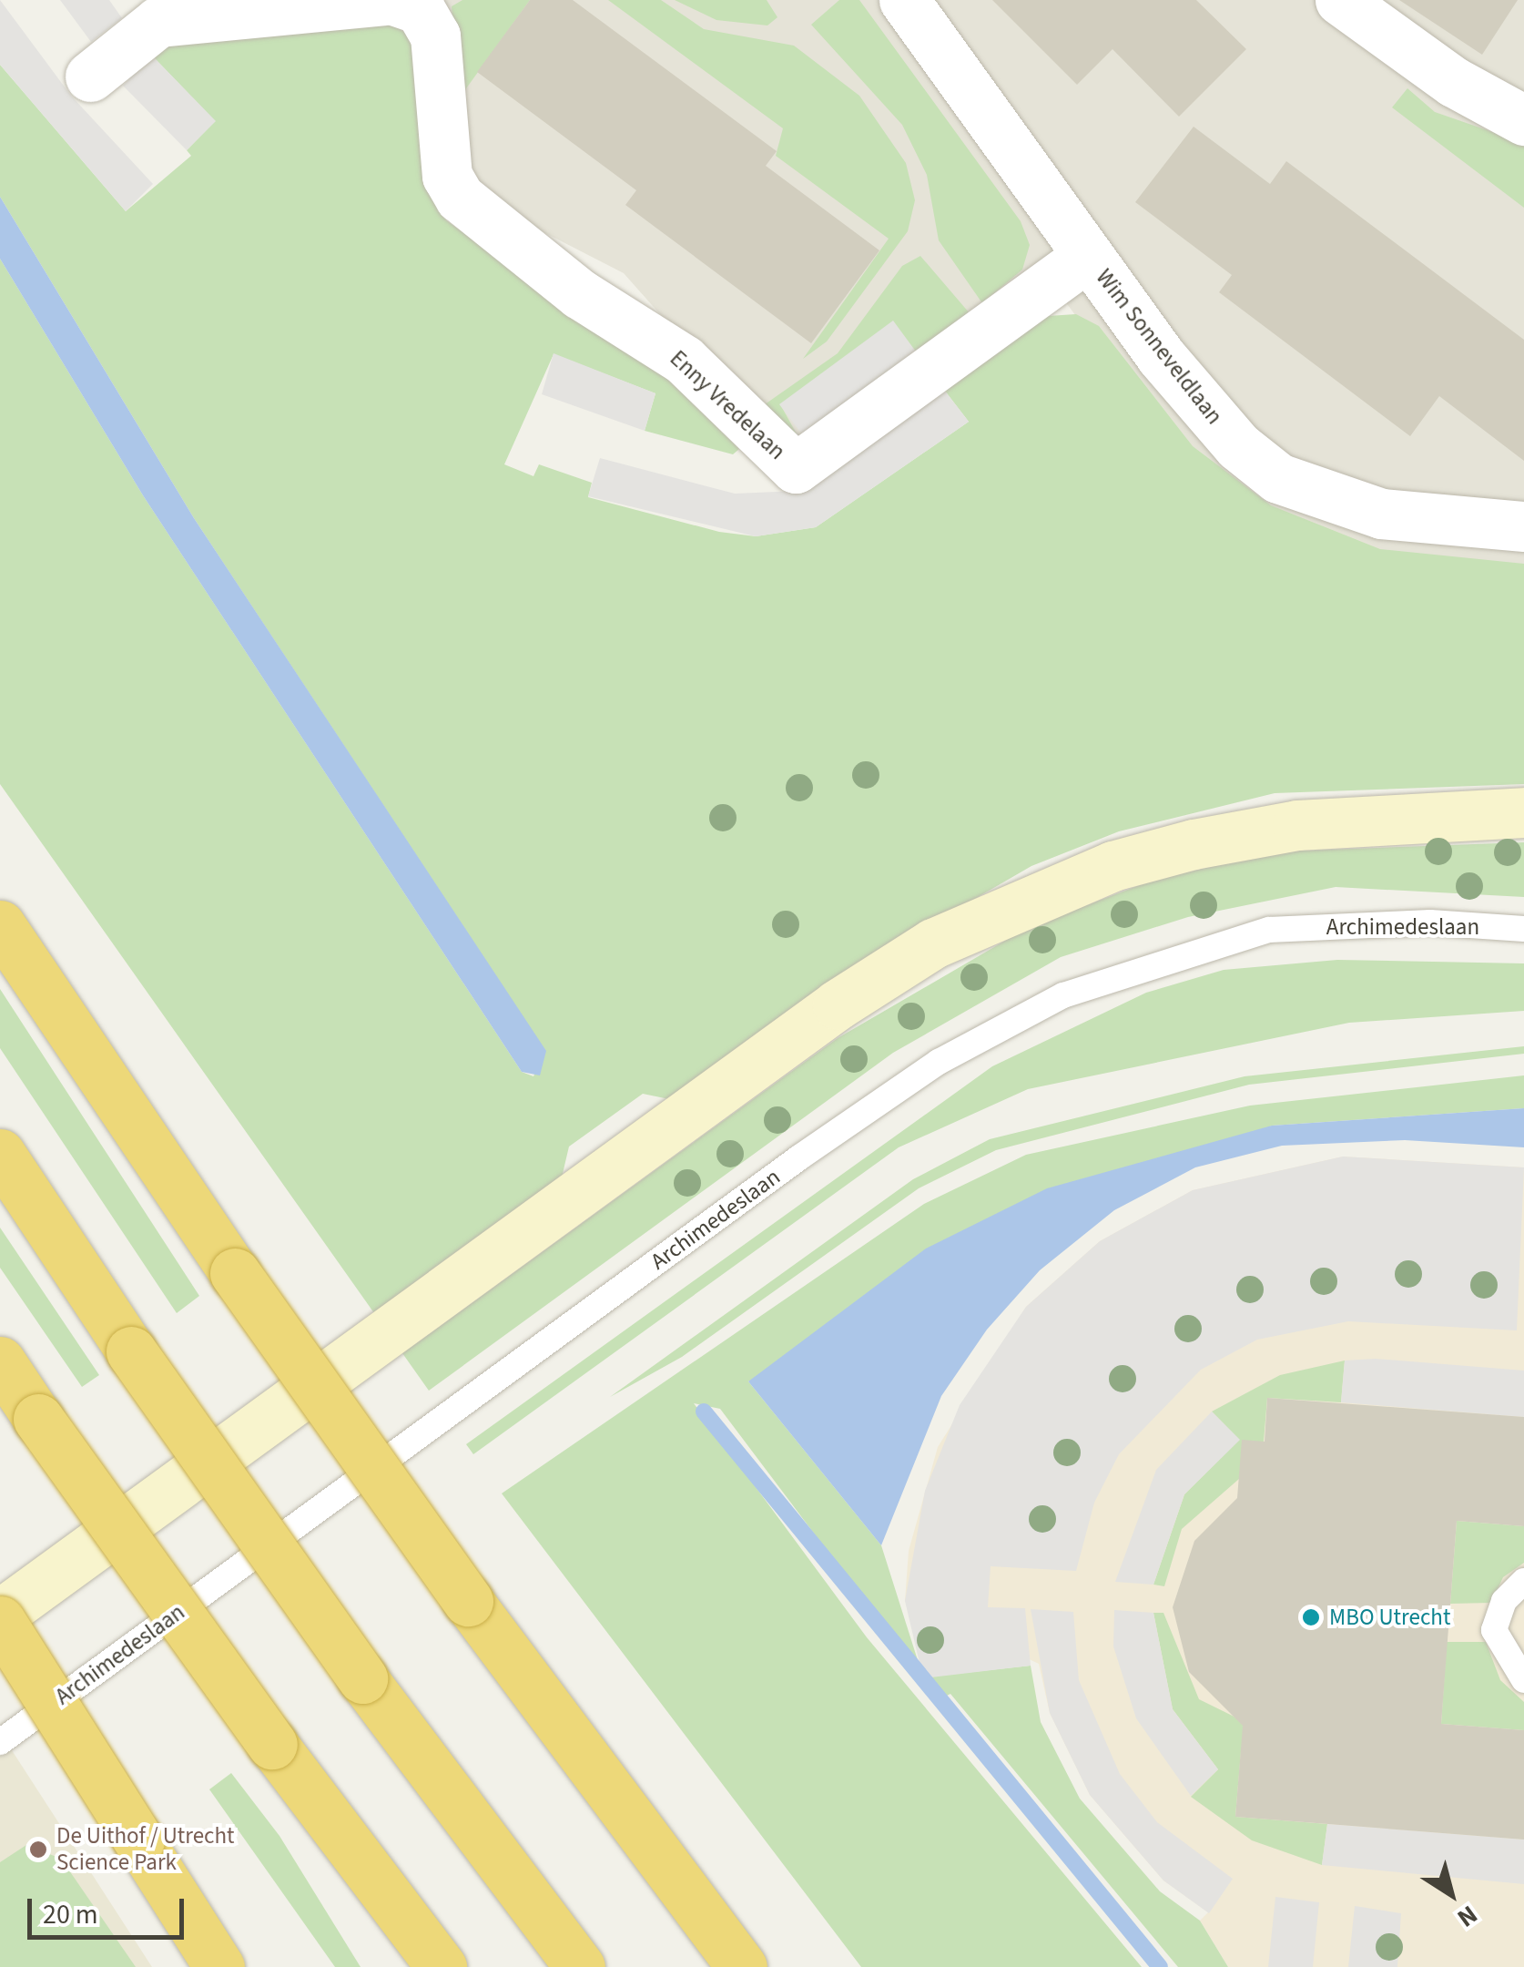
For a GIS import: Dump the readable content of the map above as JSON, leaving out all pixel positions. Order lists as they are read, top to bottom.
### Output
{
  "streets": {
    "street": ["Wim Sonneveldlaan", "Enny Vredelaan"],
    "lane": ["Archimedeslaan"]
  },
  "crossings": [
    ["Wim Sonneveldlaan", "Enny Vredelaan"]
  ],
  "places": ["MBO Utrecht", "De Uithof / Utrecht Science Park"],
  "scale_bar": "20 m",
  "north": "bottom right"
}
